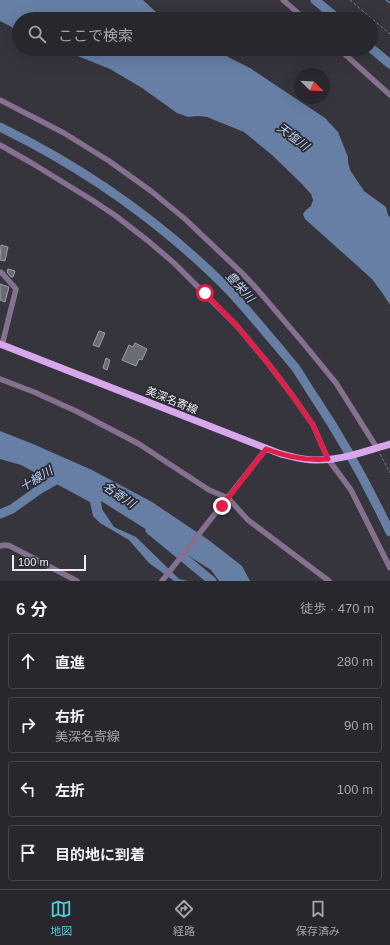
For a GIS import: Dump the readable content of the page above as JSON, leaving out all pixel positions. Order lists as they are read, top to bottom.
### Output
{
  "streets": {
    "main road": ["美深名寄線"]
  },
  "water": [
    "天塩川",
    "豊栄川",
    "十線川",
    "名寄川"
  ],
  "scale_bar": "100 m",
  "north": "bottom right",
  "page": {
    "search": "ここで検索",
    "scale": "100 m",
    "heading": ["6 分", "徒歩 · 470 m"],
    "list": [
      ["直進", "280 m"],
      ["右折", "美深名寄線", "90 m"],
      ["左折", "100 m"],
      "目的地に到着"
    ],
    "nav": ["地図", "経路", "保存済み"]
  }
}
